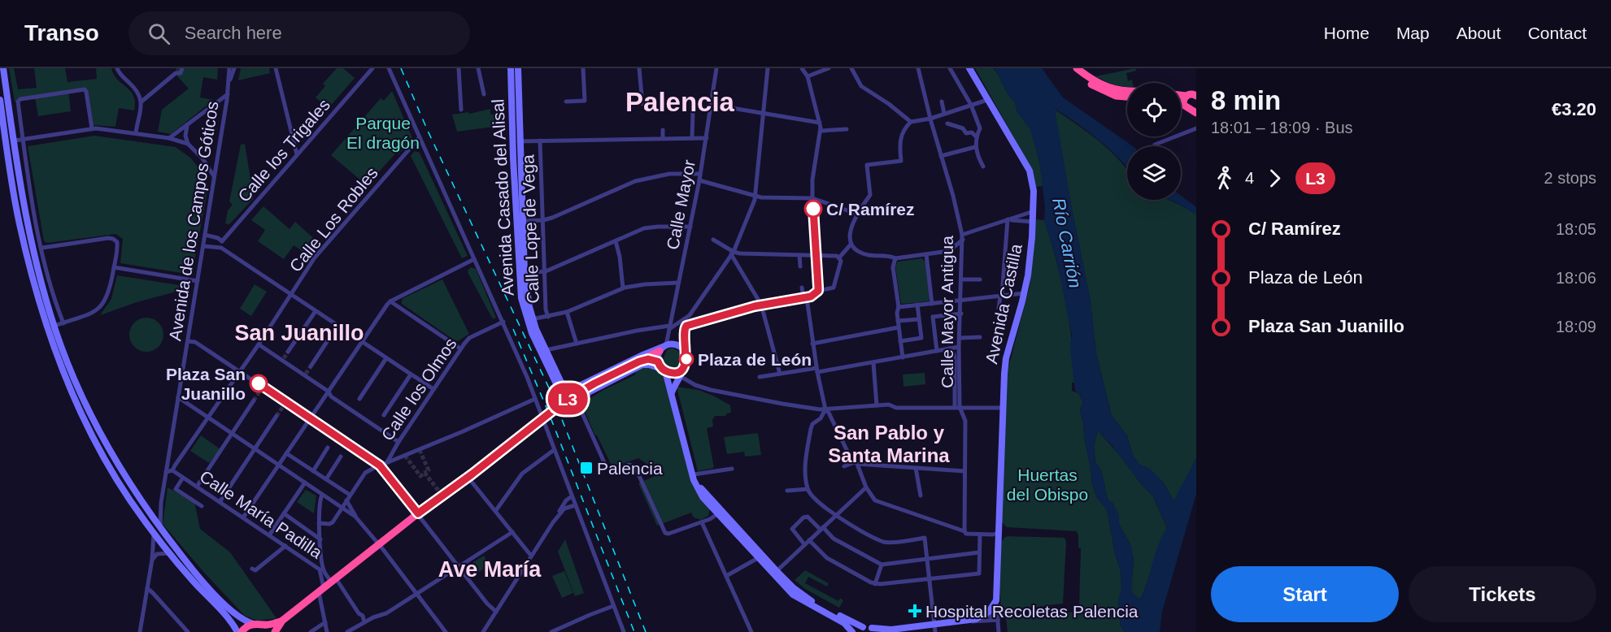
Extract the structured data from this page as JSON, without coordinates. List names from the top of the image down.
{
  "streets": {
    "main road": ["Avenida Casado del Alisal", "Avenida Castilla"],
    "street": [
      "Calle los Trigales",
      "Calle Mayor",
      "Calle Los Robles",
      "Avenida de los Campos Góticos",
      "Calle Lope de Vega",
      "Calle Mayor Antigua",
      "Calle los Olmos",
      "Calle María Padilla"
    ]
  },
  "crossings": [
    ["Calle Los Robles", "Calle María Padilla"]
  ],
  "districts": [
    "Palencia",
    "San Juanillo",
    "San Pablo y Santa Marina",
    "Ave María"
  ],
  "water": ["Río Carrión"],
  "parks": ["Parque El dragón", "Huertas del Obispo"],
  "places": {
    "other": ["C/ Ramírez", "Plaza de León", "Plaza San Juanillo"],
    "transit": ["Palencia"],
    "health": ["Hospital Recoletas Palencia"]
  },
  "lines": ["bus line L3"],
  "page": {
    "header": "Transo",
    "search": "Search here",
    "nav": [
      "Home",
      "Map",
      "About",
      "Contact"
    ],
    "on_map": "L3",
    "heading": ["8 min", "18:01 – 18:09 · Bus", "€3.20"],
    "legs": ["4", "L3", "2 stops"],
    "list": [
      {
        "name": "C/ Ramírez",
        "value": "18:05"
      },
      {
        "name": "Plaza de León",
        "value": "18:06"
      },
      {
        "name": "Plaza San Juanillo",
        "value": "18:09"
      }
    ],
    "buttons": ["Start", "Tickets"]
  }
}
